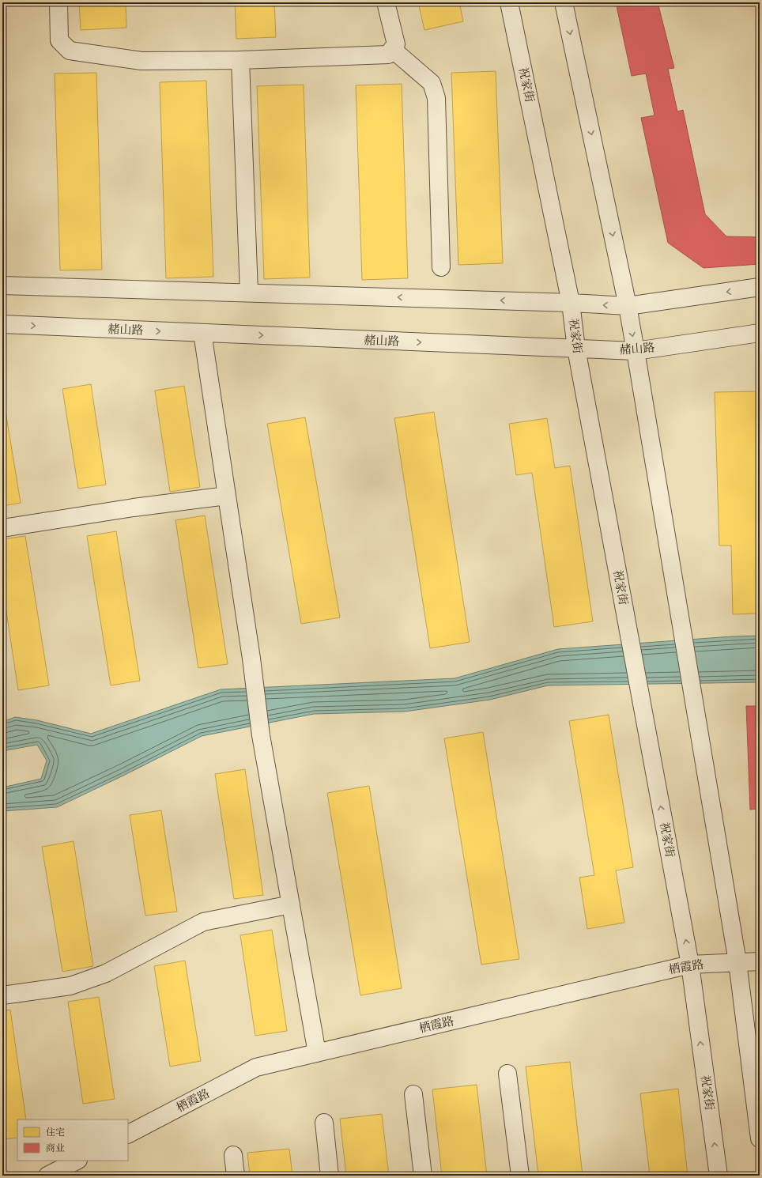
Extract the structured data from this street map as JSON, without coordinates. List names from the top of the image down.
{
  "streets": {
    "street": ["祝家街", "赭山路", "栖霞路"]
  },
  "crossings": [
    ["祝家街", "赭山路"],
    ["祝家街", "栖霞路"]
  ],
  "legend": ["住宅", "商业"]
}
